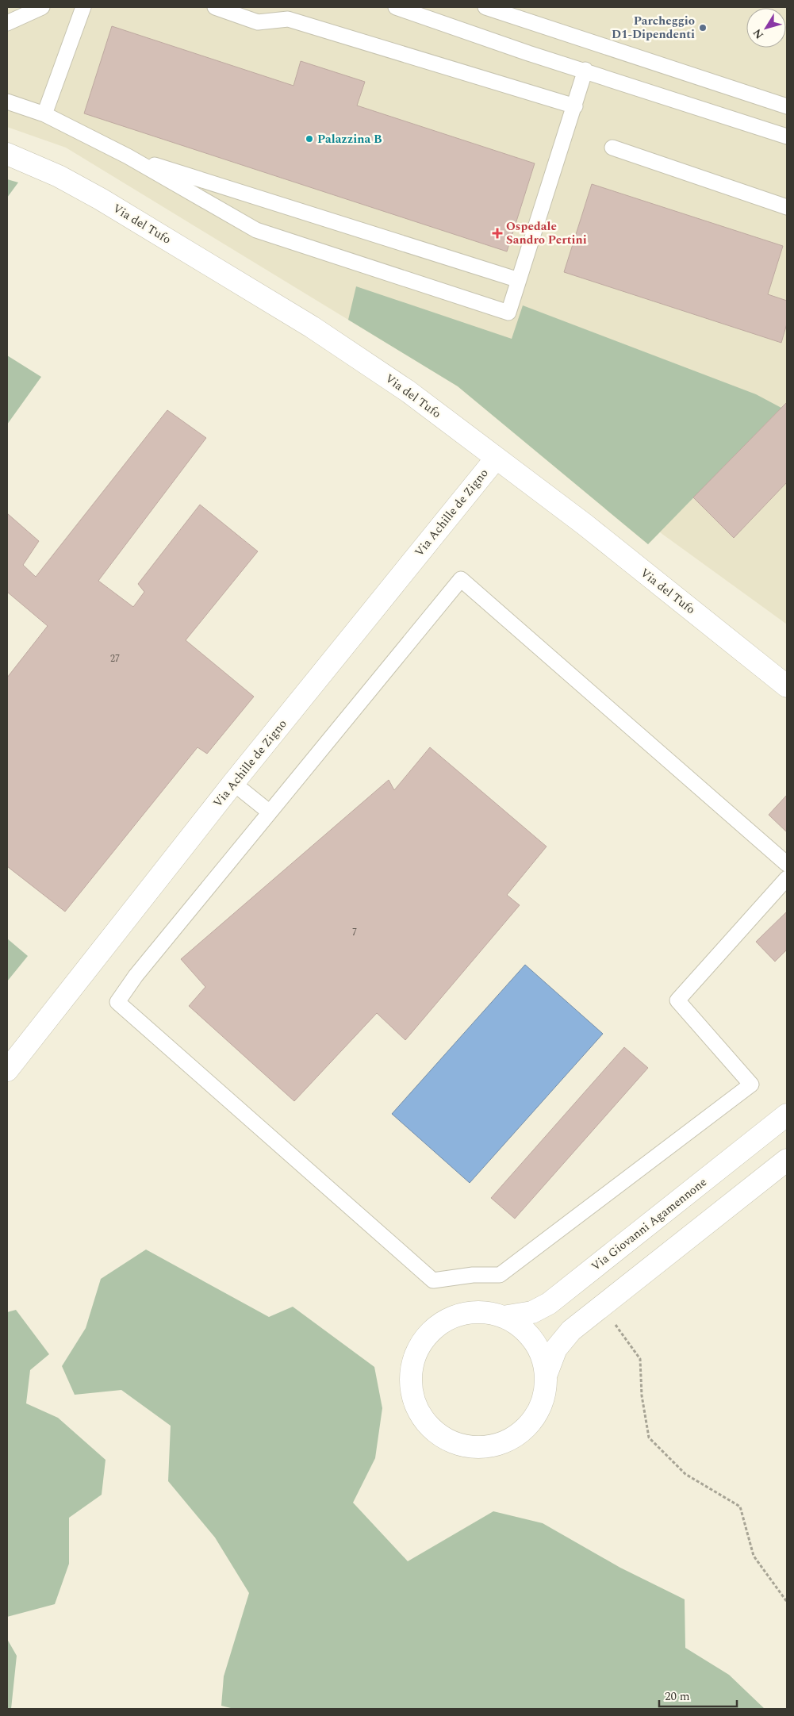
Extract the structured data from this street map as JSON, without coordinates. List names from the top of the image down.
{
  "streets": {
    "street": ["Via del Tufo", "Via Achille de Zigno", "Via Giovanni Agamennone"]
  },
  "crossings": [
    ["Via del Tufo", "Via Achille de Zigno"]
  ],
  "places": {
    "other": ["Parcheggio D1-Dipendenti", "Palazzina B"],
    "health": ["Ospedale Sandro Pertini"]
  },
  "house_numbers": ["27", "7"],
  "scale_bar": "20 m",
  "north": "bottom left"
}
